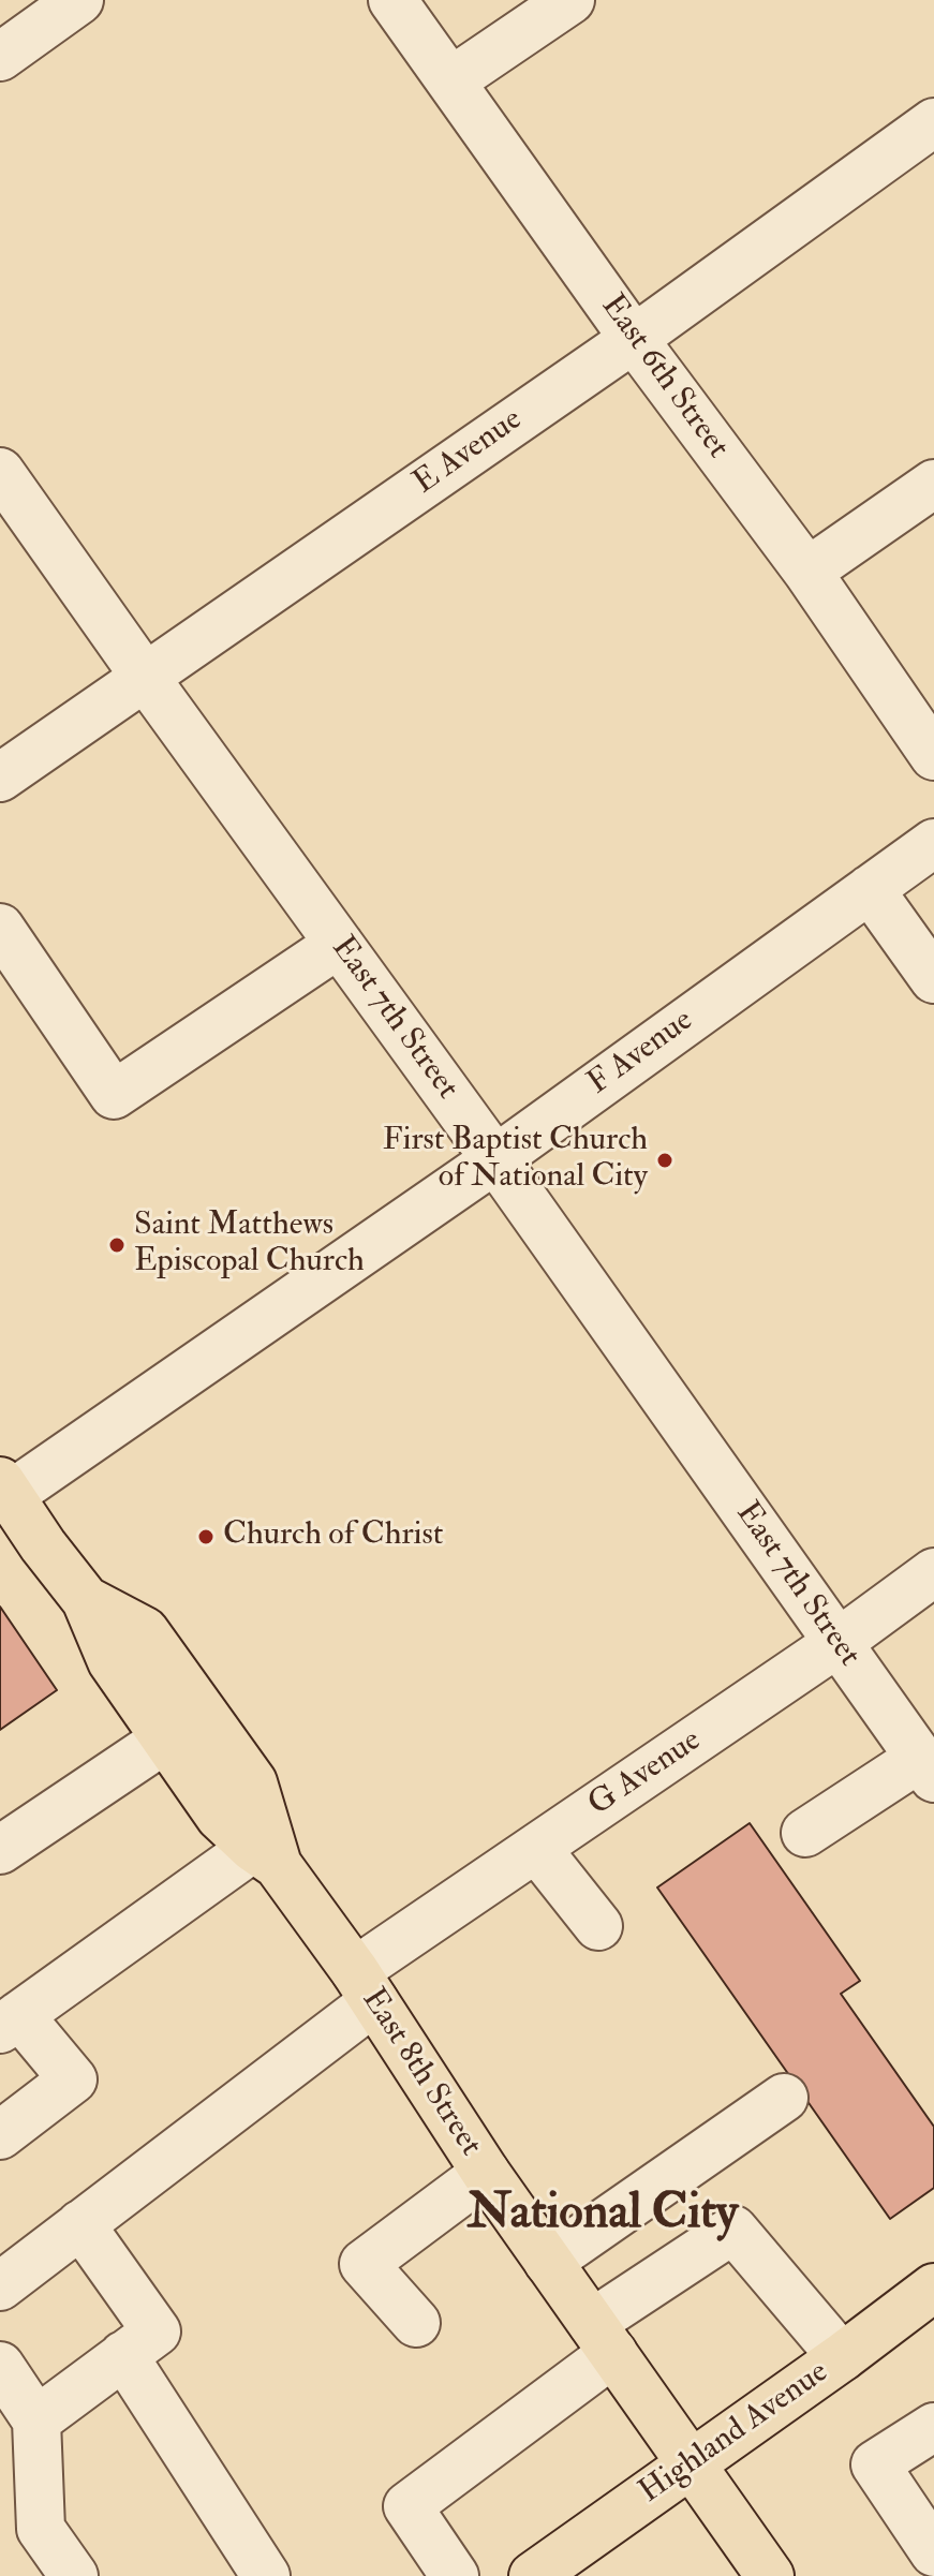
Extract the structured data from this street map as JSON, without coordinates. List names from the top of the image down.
{
  "streets": {
    "main road": ["East 8th Street", "Highland Avenue"],
    "street": [
      "East 6th Street",
      "E Avenue",
      "East 7th Street",
      "F Avenue",
      "G Avenue"
    ]
  },
  "crossings": [
    ["East 6th Street", "E Avenue"],
    ["E Avenue", "East 7th Street"],
    ["East 7th Street", "F Avenue"],
    ["East 7th Street", "G Avenue"],
    ["F Avenue", "East 8th Street"],
    ["G Avenue", "East 8th Street"],
    ["East 8th Street", "Highland Avenue"]
  ],
  "districts": ["National City"],
  "places": ["First Baptist Church of National City", "Saint Matthews Episcopal Church", "Church of Christ"]
}
